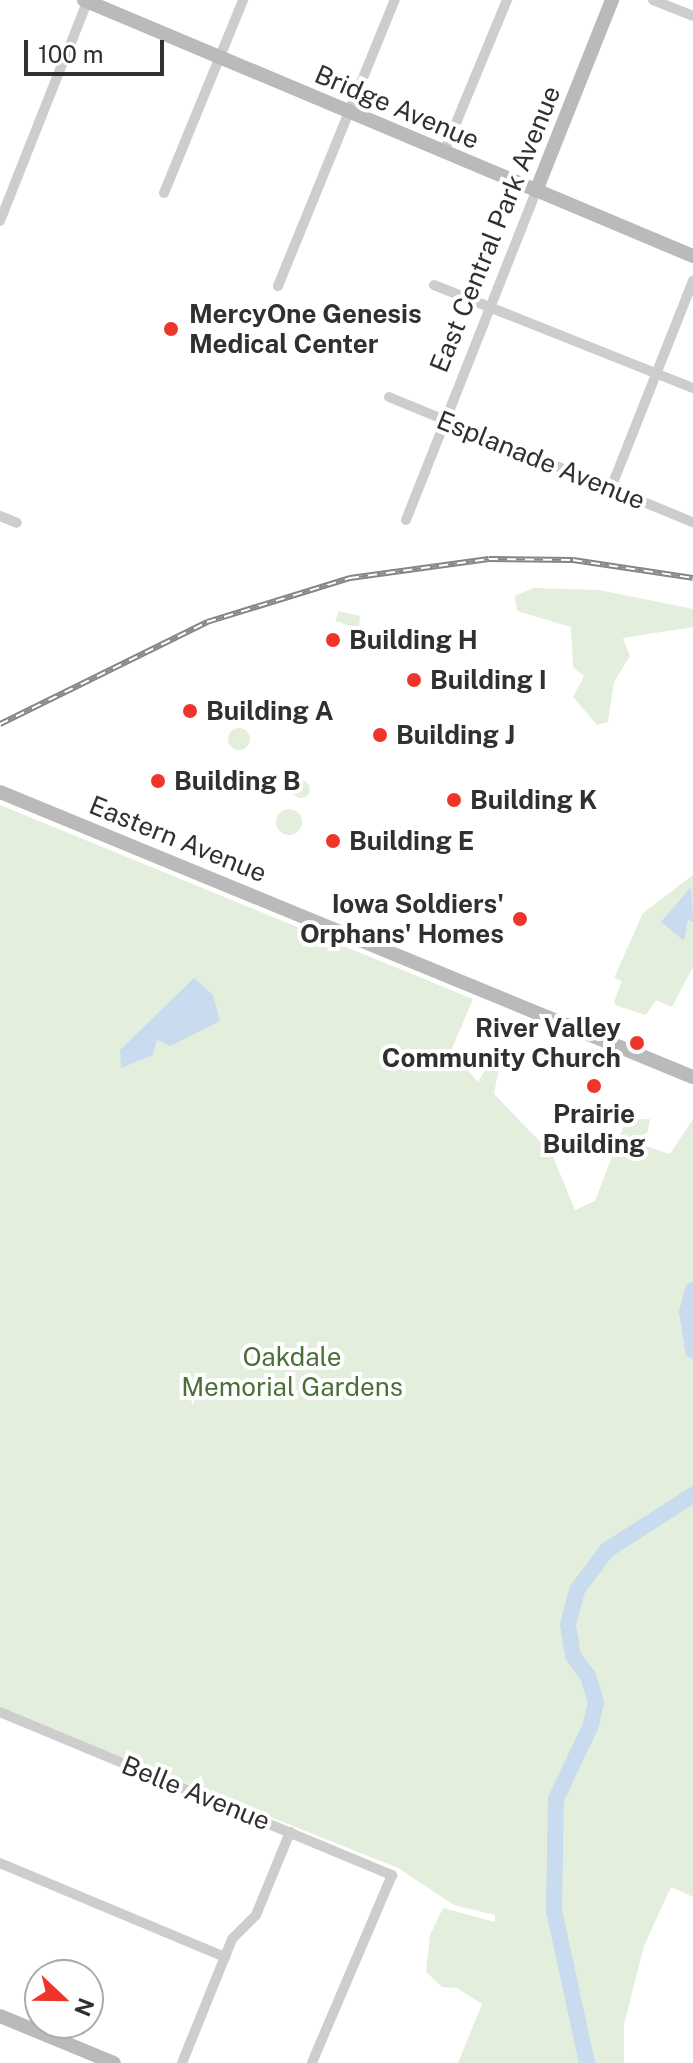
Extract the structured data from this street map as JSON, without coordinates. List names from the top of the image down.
{
  "streets": {
    "street": [
      "Bridge Avenue",
      "East Central Park Avenue",
      "Esplanade Avenue",
      "Eastern Avenue",
      "Belle Avenue"
    ]
  },
  "crossings": [
    ["Bridge Avenue", "East Central Park Avenue"],
    ["East Central Park Avenue", "Esplanade Avenue"]
  ],
  "parks": ["Oakdale Memorial Gardens"],
  "places": [
    "MercyOne Genesis Medical Center",
    "Building H",
    "Building I",
    "Building A",
    "Building J",
    "Building B",
    "Building K",
    "Building E",
    "Iowa Soldiers' Orphans' Homes",
    "River Valley Community Church",
    "Prairie Building"
  ],
  "scale_bar": "100 m",
  "north": "right"
}
